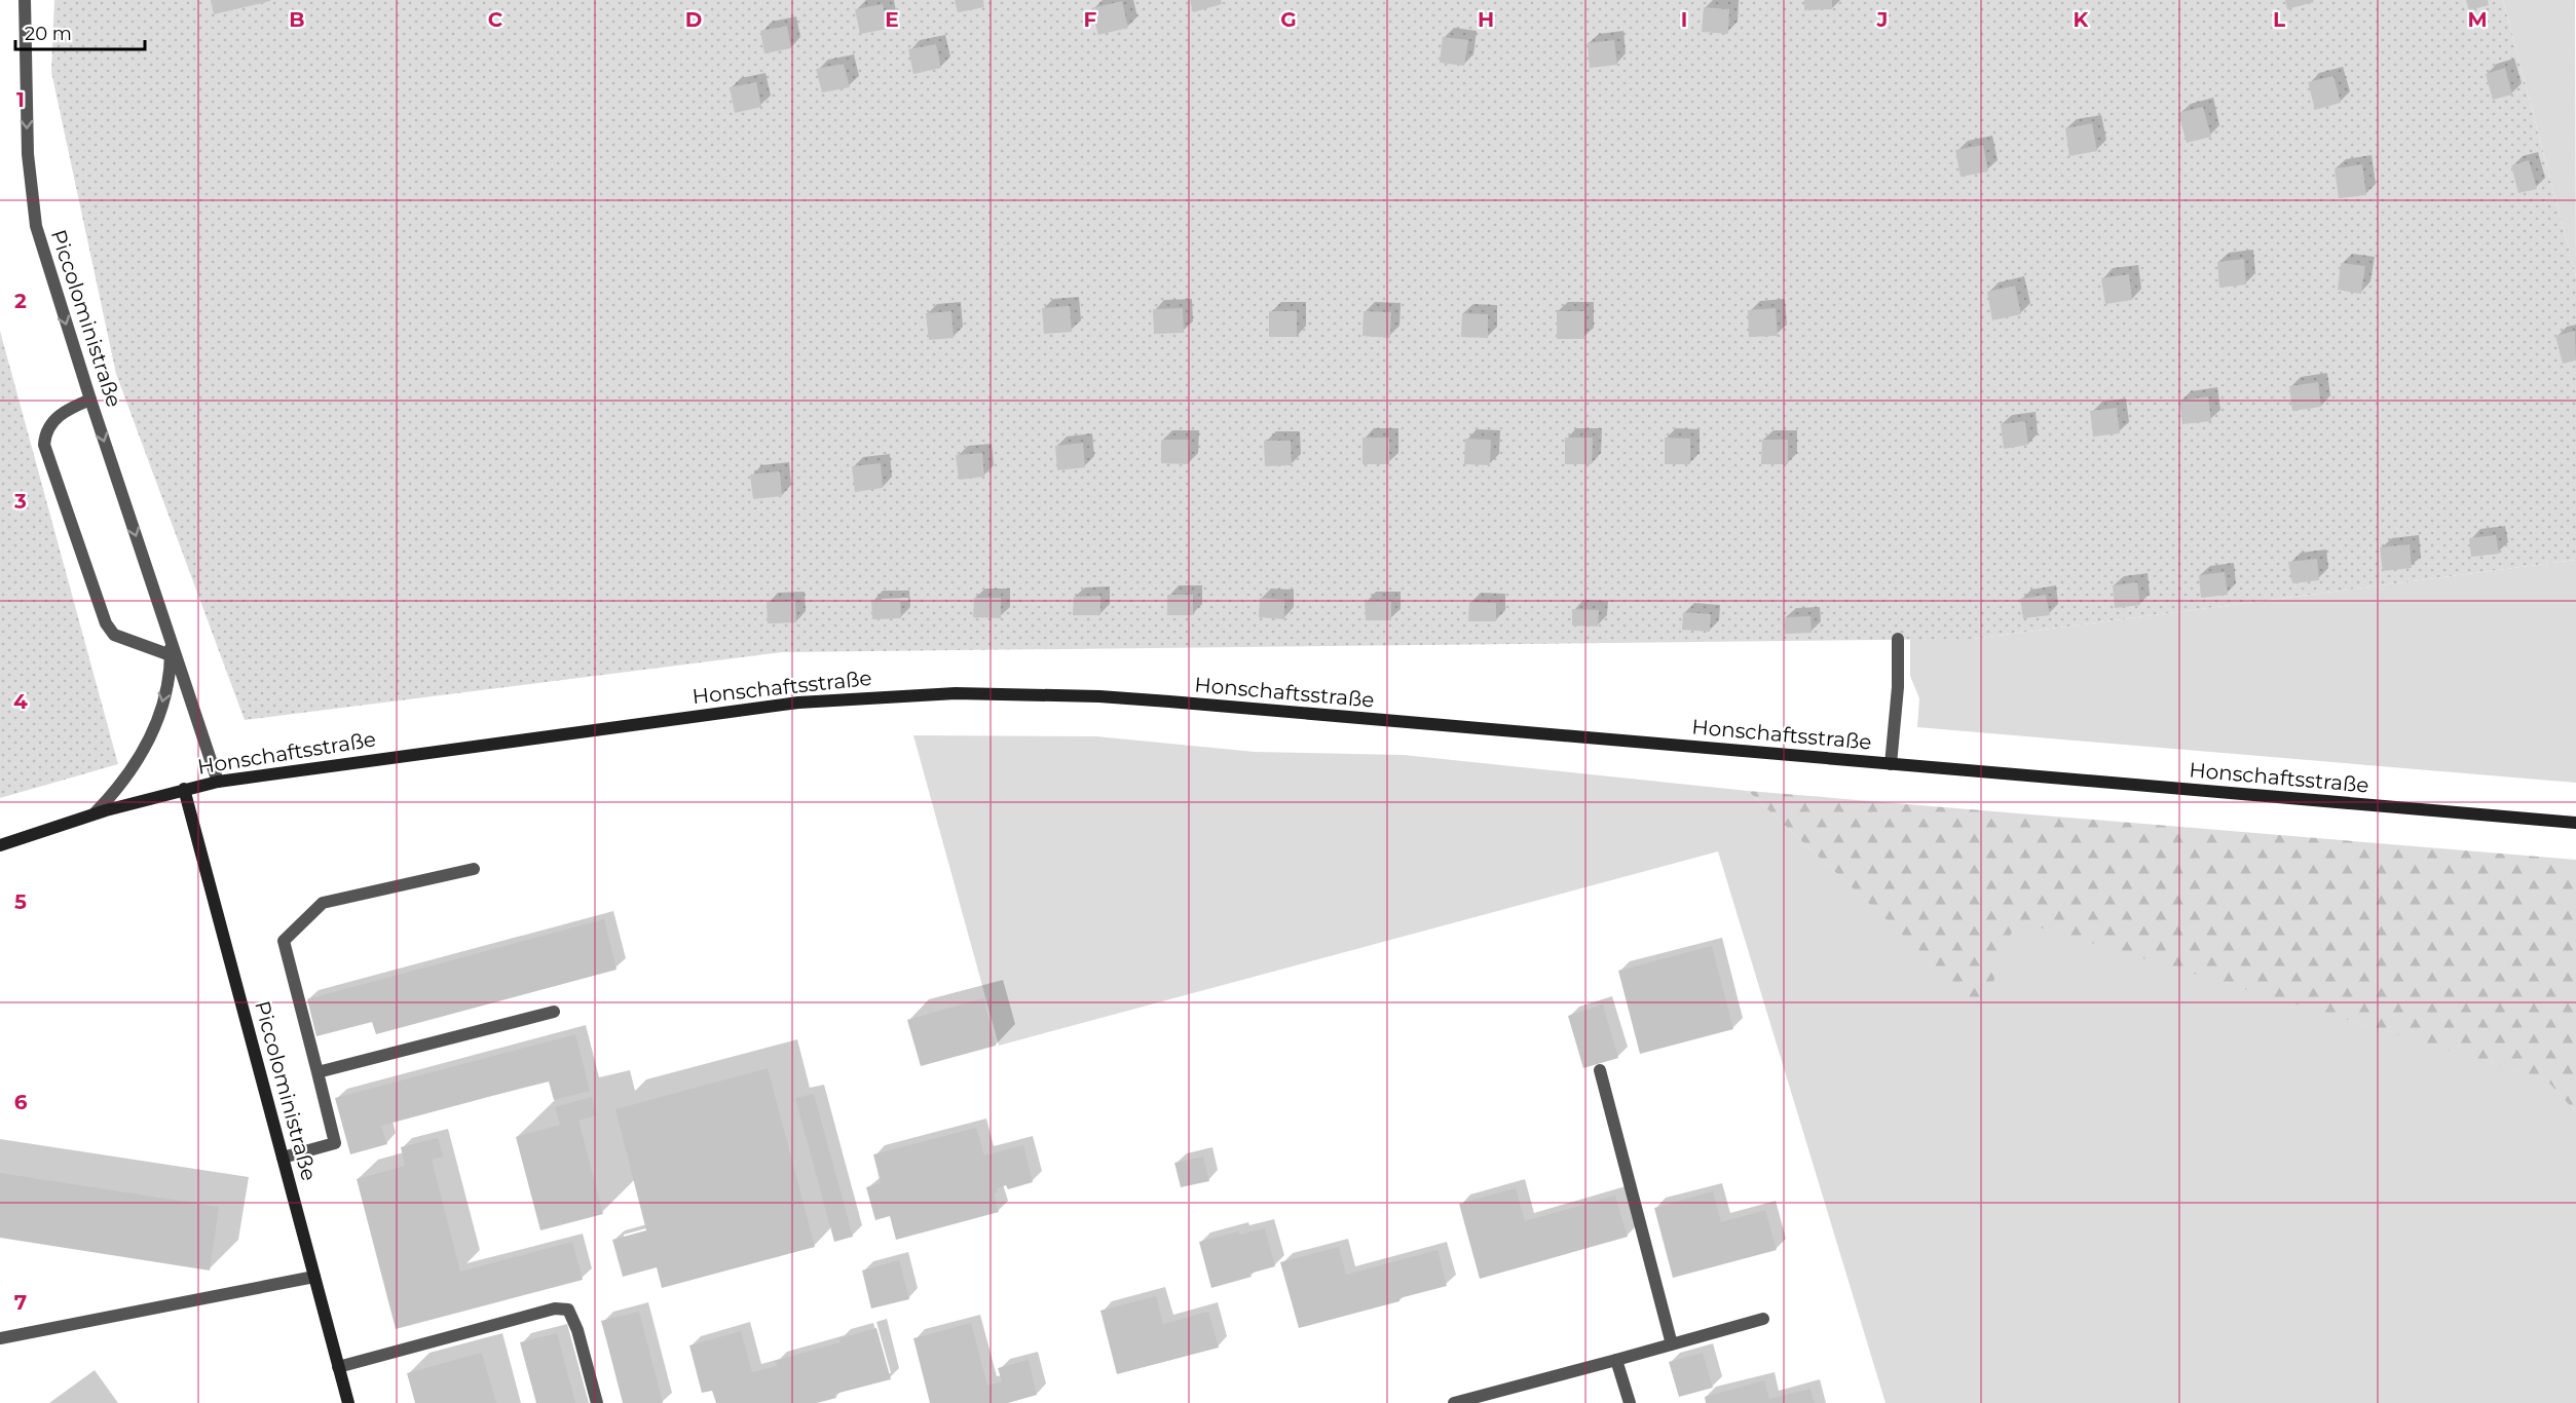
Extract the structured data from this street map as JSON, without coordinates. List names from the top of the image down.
{
  "streets": {
    "street": ["Piccoloministraße", "Honschaftsstraße"]
  },
  "crossings": [
    ["Piccoloministraße", "Honschaftsstraße"]
  ],
  "one_way": ["Piccoloministraße"],
  "scale_bar": "20 m",
  "grid": {
    "columns": [
      "B",
      "C",
      "D",
      "E",
      "F",
      "G",
      "H",
      "I",
      "J",
      "K",
      "L",
      "M"
    ],
    "rows": [
      "1",
      "2",
      "3",
      "4",
      "5",
      "6",
      "7"
    ]
  }
}
